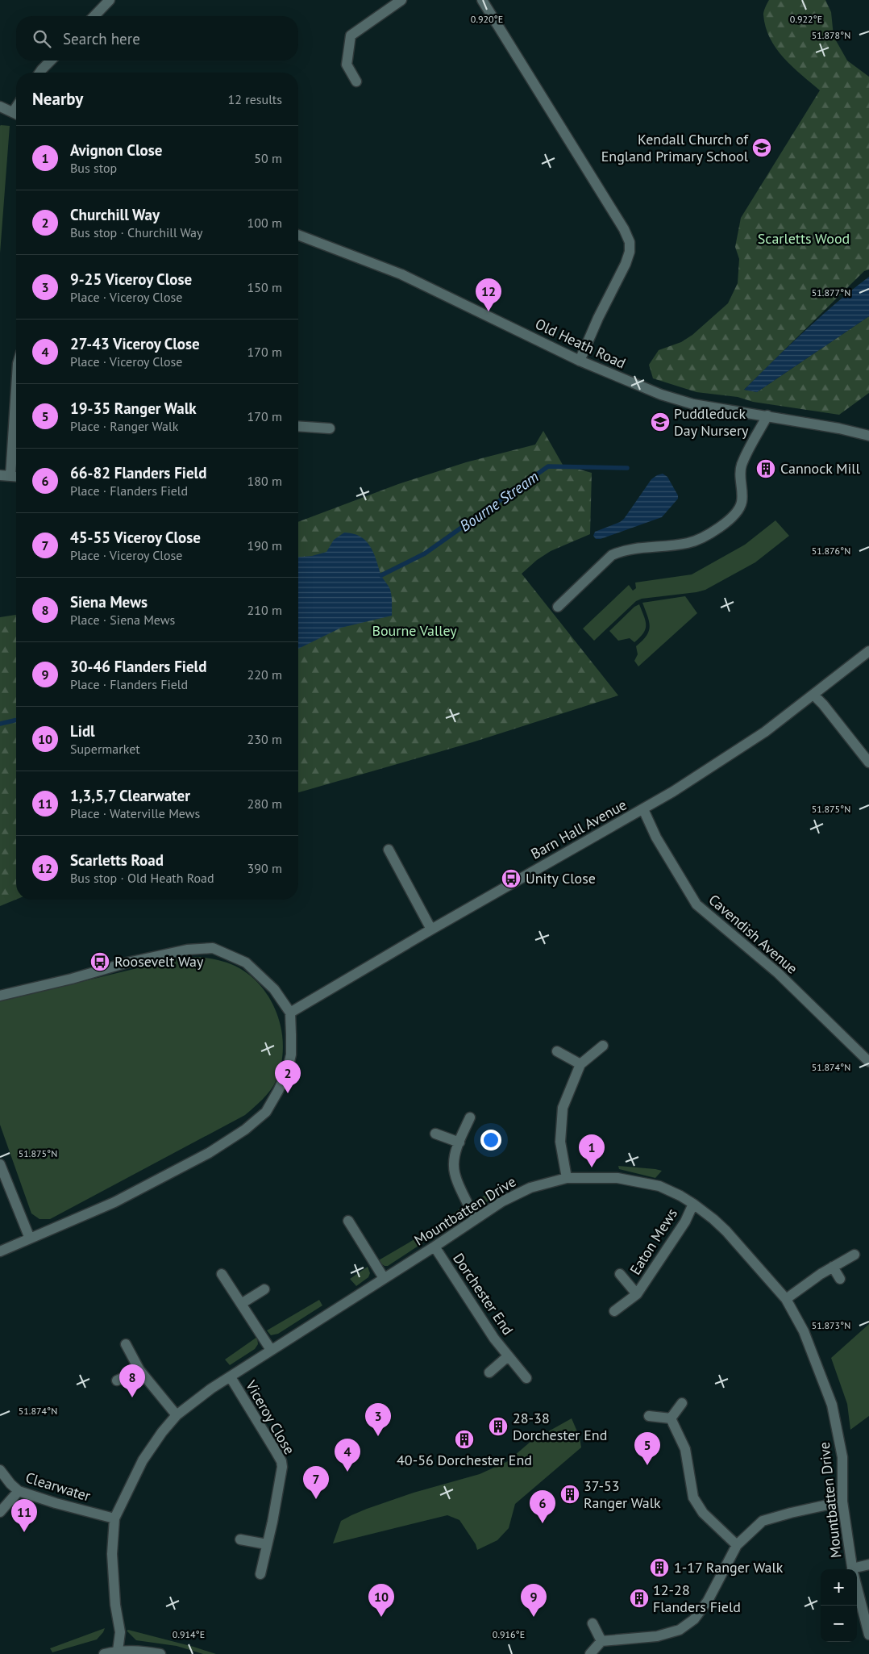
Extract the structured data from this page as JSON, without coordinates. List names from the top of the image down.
{
  "streets": {
    "street": [
      "Old Heath Road",
      "Barn Hall Avenue",
      "Cavendish Avenue",
      "Mountbatten Drive",
      "Eaton Mews",
      "Dorchester End",
      "Viceroy Close",
      "Clearwater"
    ]
  },
  "crossings": [
    ["Barn Hall Avenue", "Cavendish Avenue"],
    ["Mountbatten Drive", "Eaton Mews"],
    ["Mountbatten Drive", "Dorchester End"],
    ["Mountbatten Drive", "Viceroy Close"],
    ["Mountbatten Drive", "Clearwater"]
  ],
  "water": ["Bourne Stream"],
  "parks": ["Scarletts Wood", "Bourne Valley"],
  "places": {
    "school or university": ["Kendall Church of England Primary School", "Puddleduck Day Nursery"],
    "building": [
      "Cannock Mill",
      "28-38 Dorchester End",
      "40-56 Dorchester End",
      "37-53 Ranger Walk",
      "1-17 Ranger Walk",
      "12-28 Flanders Field"
    ],
    "bus stop": ["Unity Close", "Roosevelt Way"]
  },
  "page": {
    "search": "Search here",
    "heading": ["Nearby", "12 results"],
    "list": [
      {
        "mark": "1",
        "name": "Avignon Close",
        "note": "Bus stop",
        "value": "50 m"
      },
      {
        "mark": "2",
        "name": "Churchill Way",
        "note": "Bus stop · Churchill Way",
        "value": "100 m"
      },
      {
        "mark": "3",
        "name": "9-25 Viceroy Close",
        "note": "Place · Viceroy Close",
        "value": "150 m"
      },
      {
        "mark": "4",
        "name": "27-43 Viceroy Close",
        "note": "Place · Viceroy Close",
        "value": "170 m"
      },
      {
        "mark": "5",
        "name": "19-35 Ranger Walk",
        "note": "Place · Ranger Walk",
        "value": "170 m"
      },
      {
        "mark": "6",
        "name": "66-82 Flanders Field",
        "note": "Place · Flanders Field",
        "value": "180 m"
      },
      {
        "mark": "7",
        "name": "45-55 Viceroy Close",
        "note": "Place · Viceroy Close",
        "value": "190 m"
      },
      {
        "mark": "8",
        "name": "Siena Mews",
        "note": "Place · Siena Mews",
        "value": "210 m"
      },
      {
        "mark": "9",
        "name": "30-46 Flanders Field",
        "note": "Place · Flanders Field",
        "value": "220 m"
      },
      {
        "mark": "10",
        "name": "Lidl",
        "note": "Supermarket",
        "value": "230 m"
      },
      {
        "mark": "11",
        "name": "1,3,5,7 Clearwater",
        "note": "Place · Waterville Mews",
        "value": "280 m"
      },
      {
        "mark": "12",
        "name": "Scarletts Road",
        "note": "Bus stop · Old Heath Road",
        "value": "390 m"
      }
    ],
    "pins": [
      "12",
      "2",
      "1",
      "8",
      "3",
      "5",
      "4",
      "7",
      "6",
      "11",
      "9",
      "10"
    ],
    "map_buttons": ["+", "−"]
  },
  "coordinates": [
    "0.920°E",
    "0.922°E",
    "51.878°N",
    "51.877°N",
    "51.876°N",
    "51.875°N",
    "51.874°N",
    "51.873°N",
    "0.914°E",
    "0.916°E"
  ]
}
